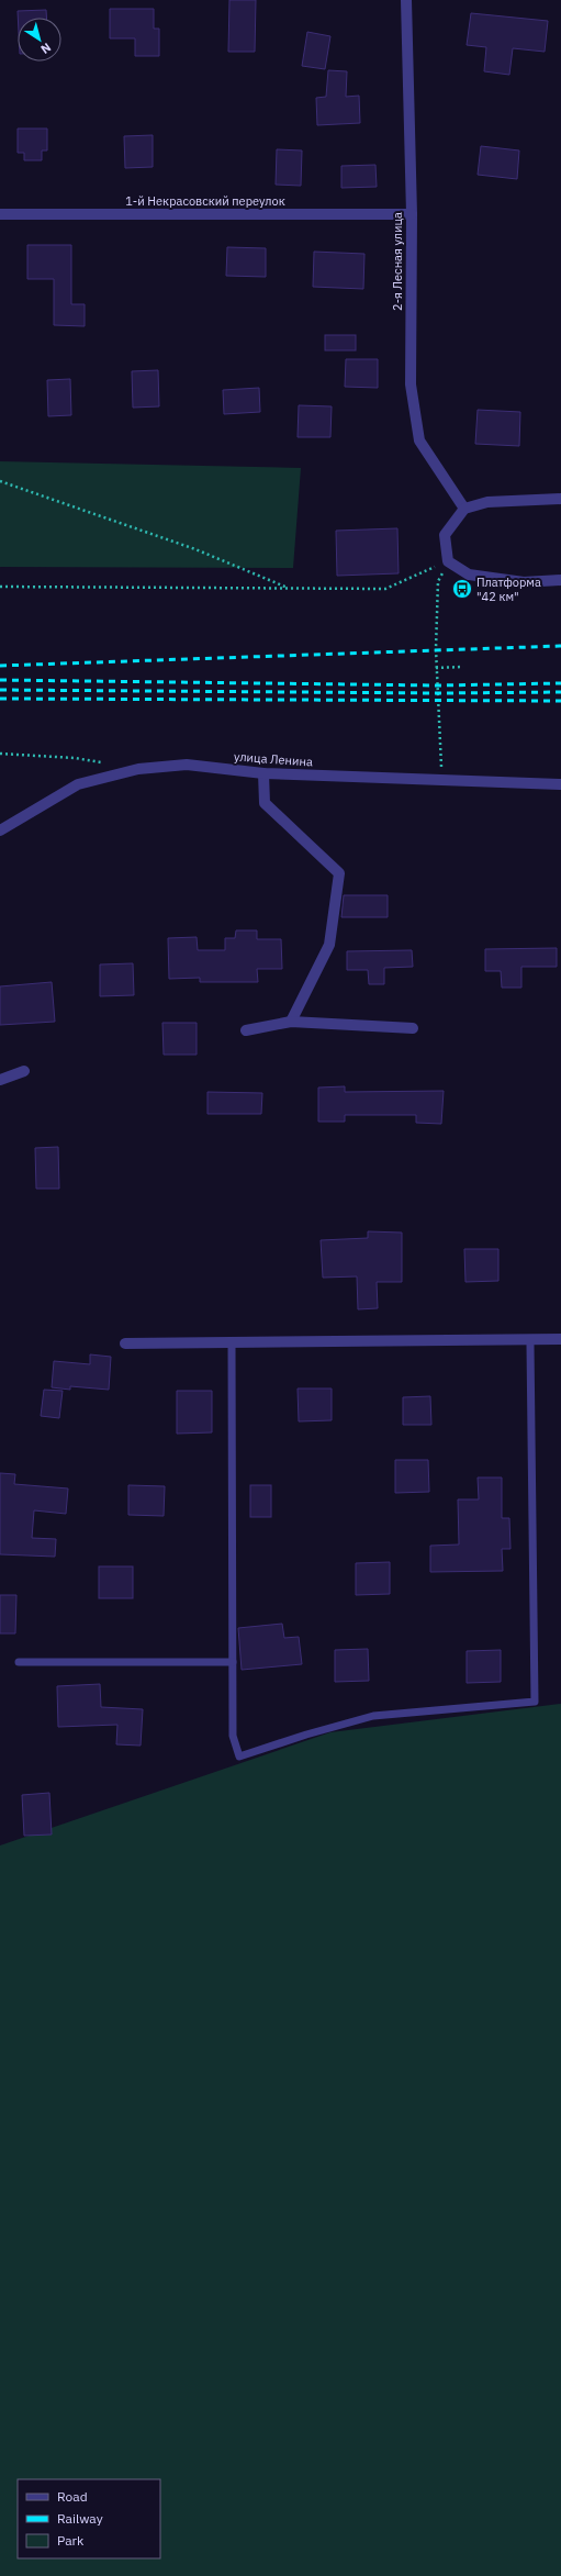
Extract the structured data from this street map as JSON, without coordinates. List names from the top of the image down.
{
  "streets": {
    "street": ["1-й Некрасовский переулок", "2-я Лесная улица", "улица Ленина"]
  },
  "crossings": [
    ["1-й Некрасовский переулок", "2-я Лесная улица"]
  ],
  "places": {
    "bus stop": ["Платформа \"42 км\""]
  },
  "legend": ["Road", "Railway", "Park"],
  "north": "bottom right"
}
